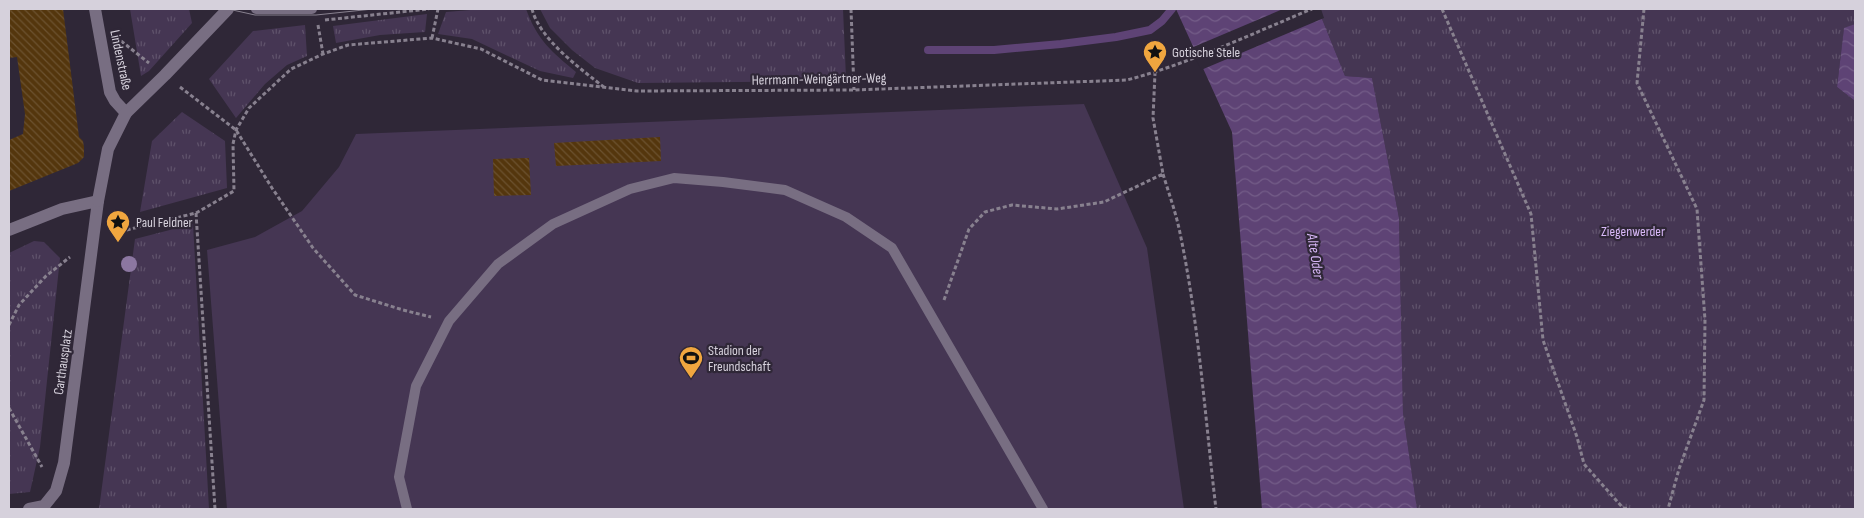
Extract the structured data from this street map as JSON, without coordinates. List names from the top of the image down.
{
  "streets": {
    "street": ["Lindenstraße", "Carthausplatz"],
    "path": ["Herrmann-Weingärtner-Weg"]
  },
  "crossings": [
    ["Lindenstraße", "Carthausplatz"]
  ],
  "water": ["Alte Oder"],
  "parks": ["Ziegenwerder"],
  "places": {
    "place": ["Gotische Stele", "Paul Feldner"],
    "sports": ["Stadion der Freundschaft"]
  }
}
